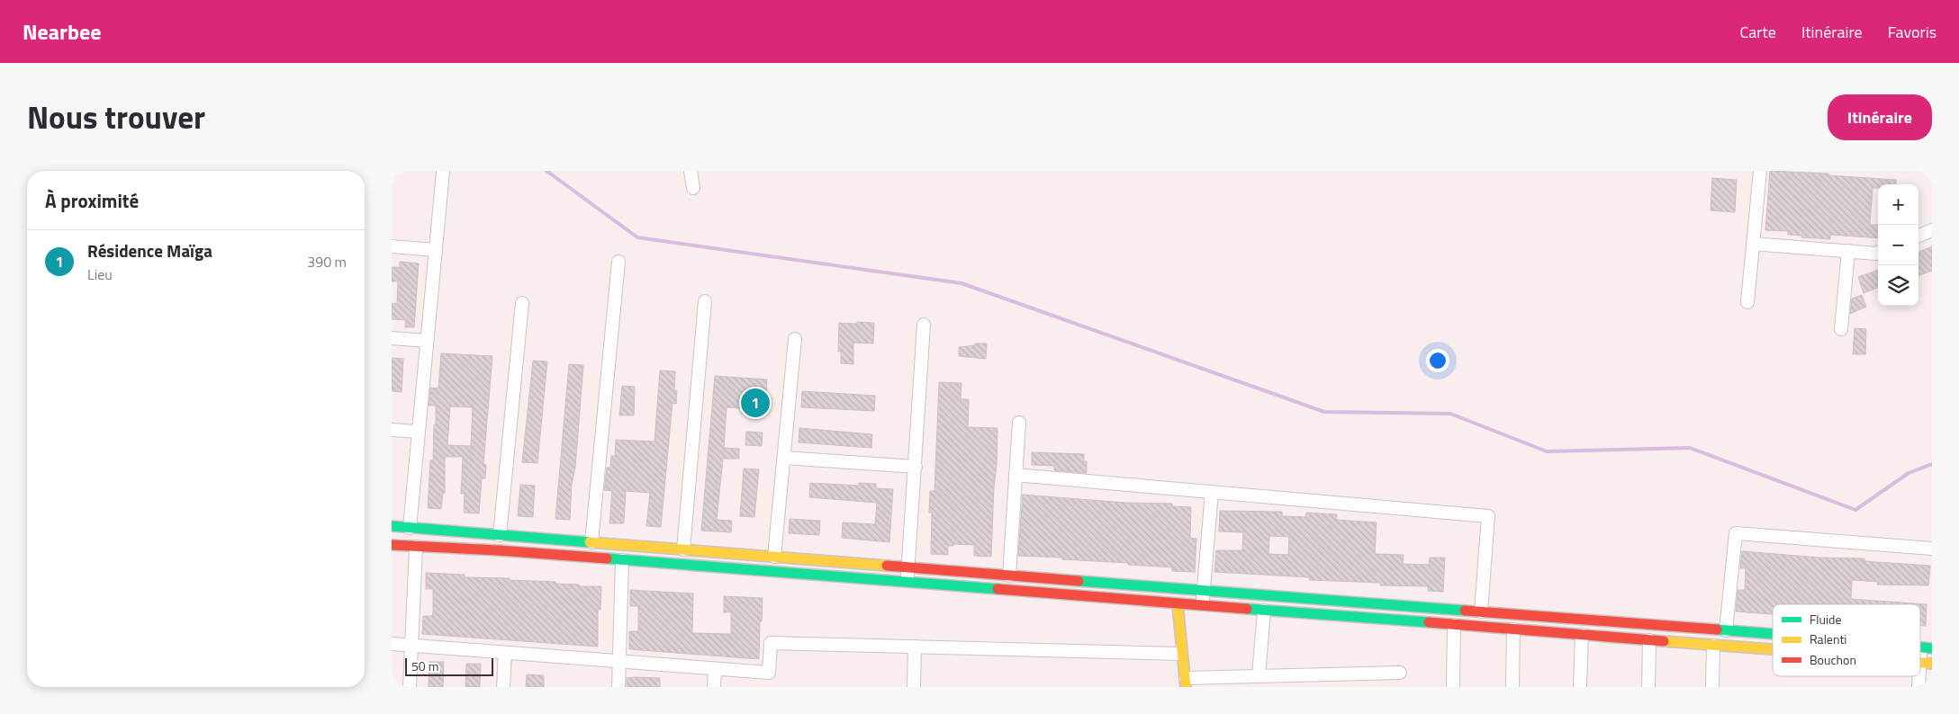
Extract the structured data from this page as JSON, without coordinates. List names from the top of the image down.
{
  "legend": ["Fluide", "Ralenti", "Bouchon"],
  "scale_bar": "50 m",
  "page": {
    "header": "Nearbee",
    "nav": ["Carte", "Itinéraire", "Favoris"],
    "title": "Nous trouver",
    "buttons": "Itinéraire",
    "heading": "À proximité",
    "map_buttons": ["+", "−"],
    "list": [
      {
        "mark": "1",
        "name": "Résidence Maïga",
        "note": "Lieu",
        "value": "390 m"
      }
    ],
    "pins": "1",
    "scale": "50 m"
  }
}
